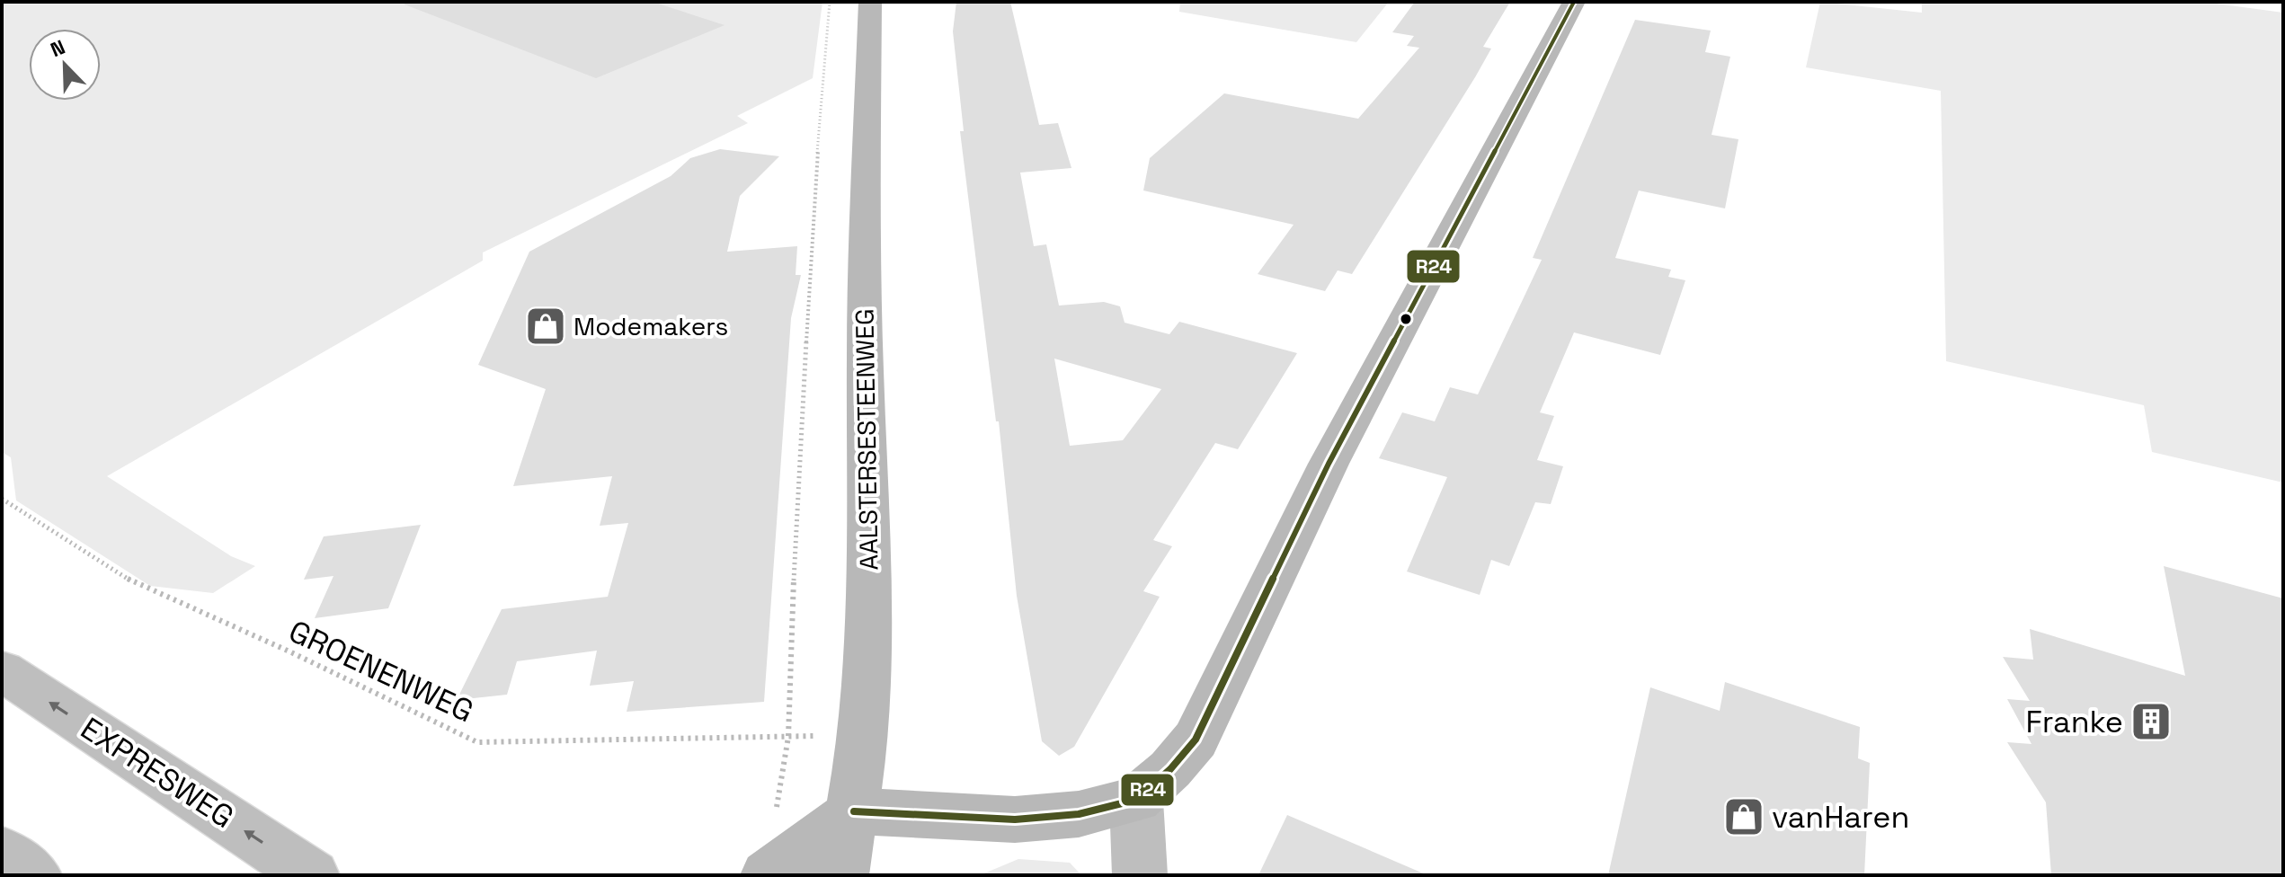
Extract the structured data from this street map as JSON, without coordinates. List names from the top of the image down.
{
  "streets": {
    "main road": ["AALSTERSESTEENWEG", "EXPRESWEG"],
    "path": ["GROENENWEG"]
  },
  "crossings": [
    ["AALSTERSESTEENWEG", "GROENENWEG"]
  ],
  "one_way": ["EXPRESWEG"],
  "places": {
    "shop": ["Modemakers", "vanHaren"],
    "building": ["Franke"]
  },
  "lines": ["transit line R24"],
  "north": "top left"
}
